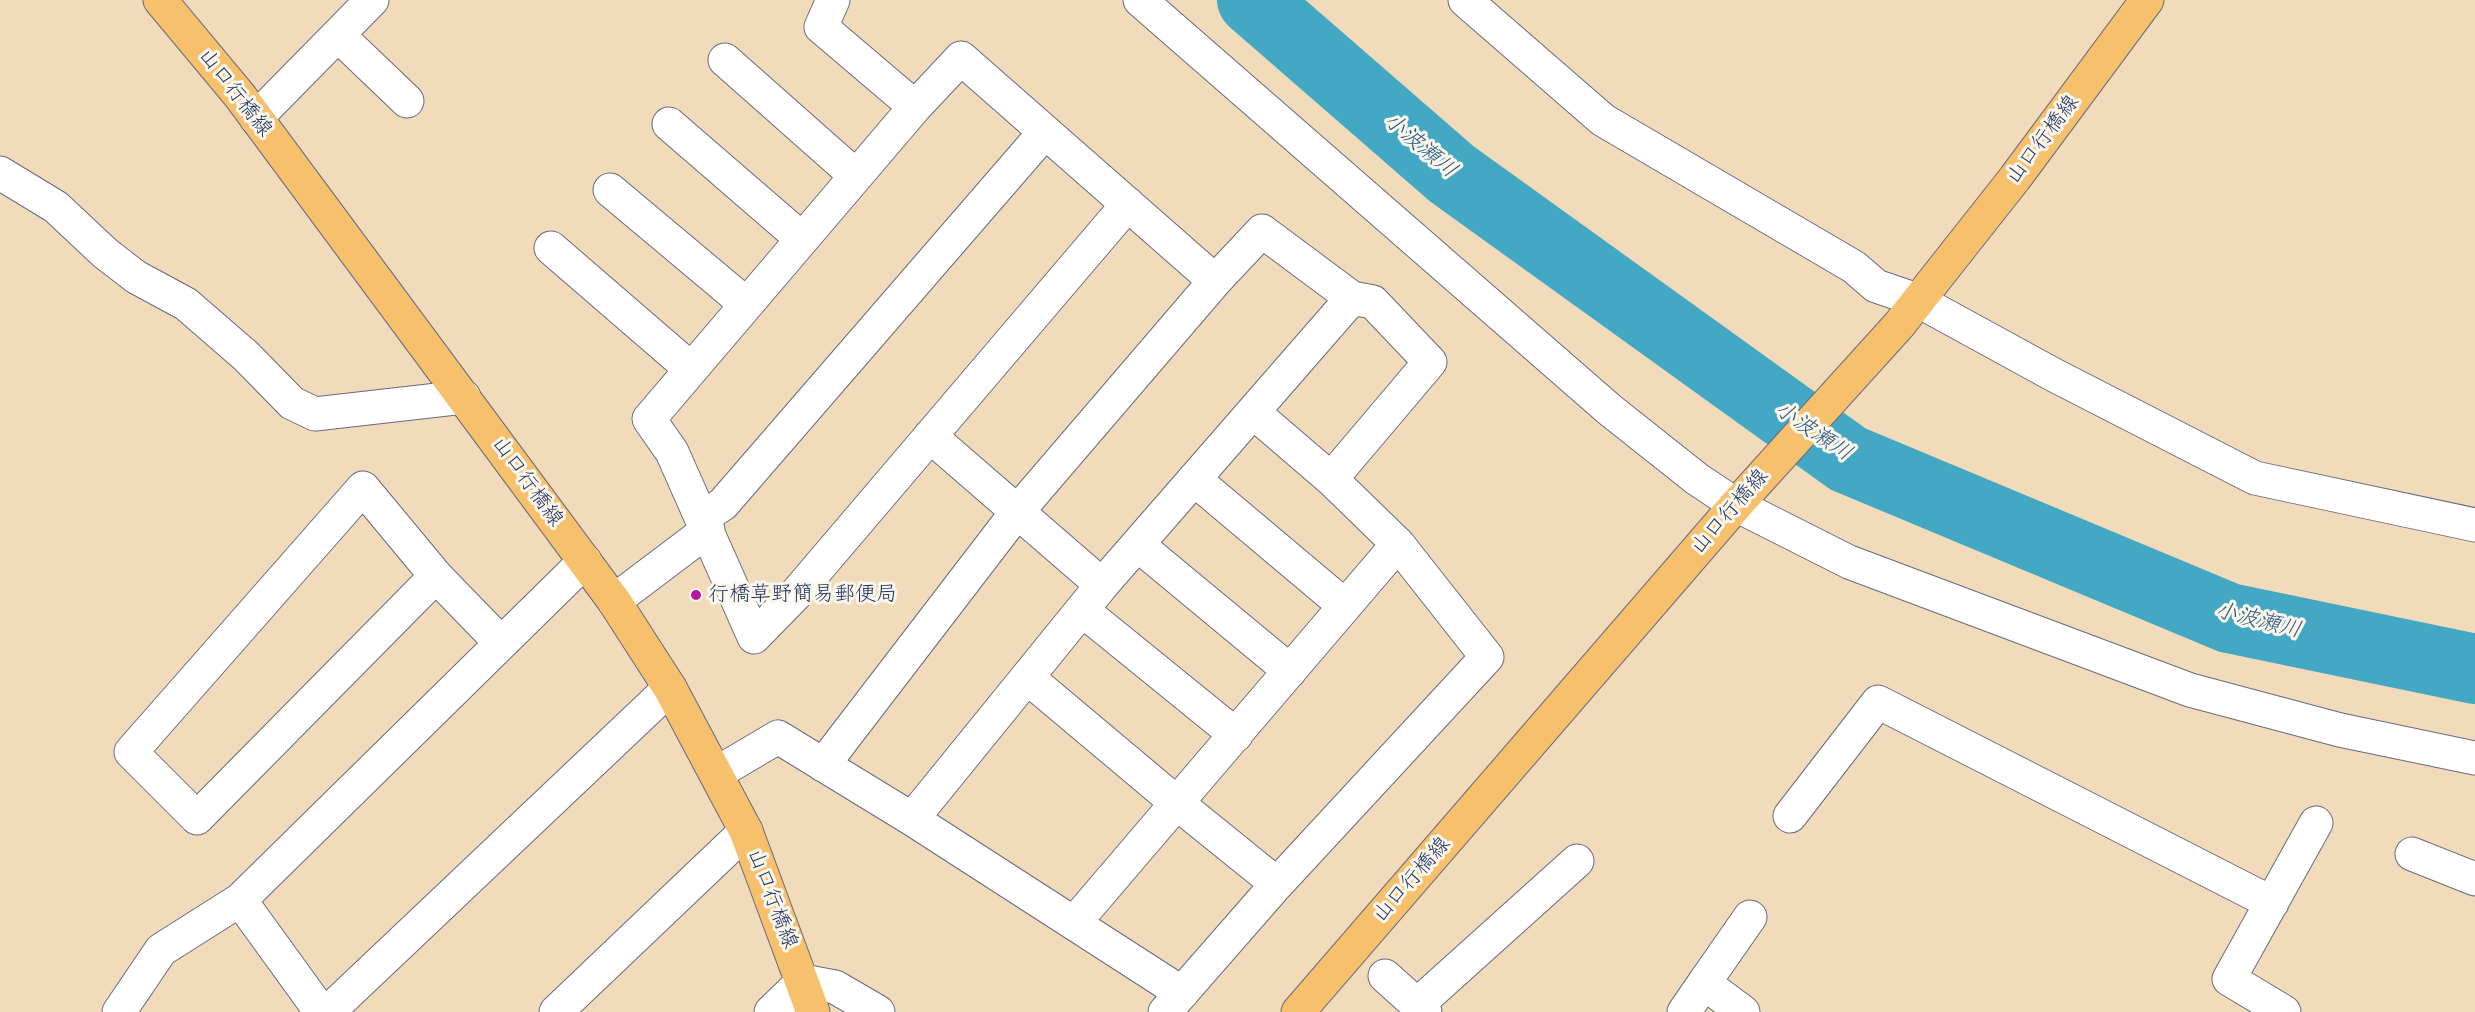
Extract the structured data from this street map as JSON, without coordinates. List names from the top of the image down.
{
  "streets": {
    "main road": ["山口行橋線"]
  },
  "water": ["小波瀬川"],
  "places": ["行橋草野簡易郵便局"]
}
